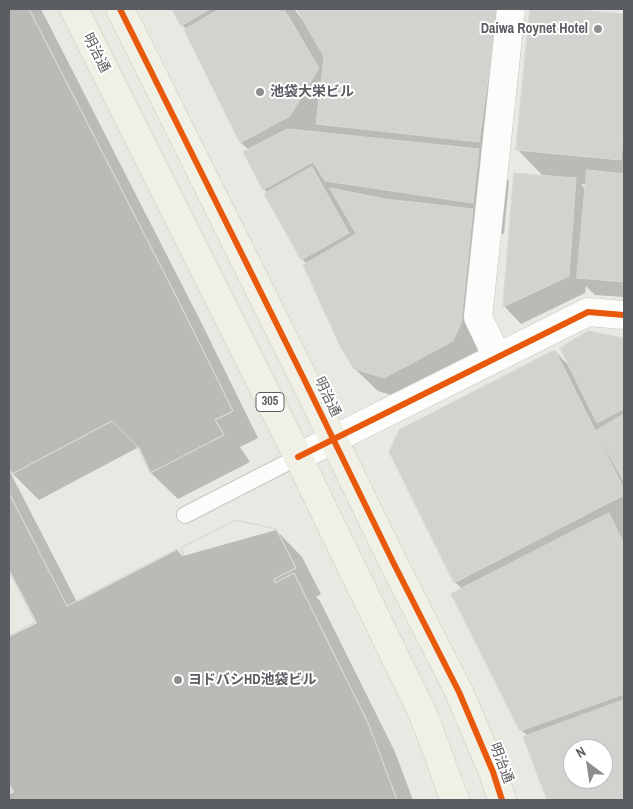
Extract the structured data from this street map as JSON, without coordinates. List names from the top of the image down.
{
  "streets": {
    "main road": ["明治通", "305"]
  },
  "places": ["Daiwa Roynet Hotel", "池袋大栄ビル", "ヨドバシHD池袋ビル"],
  "north": "top left"
}
